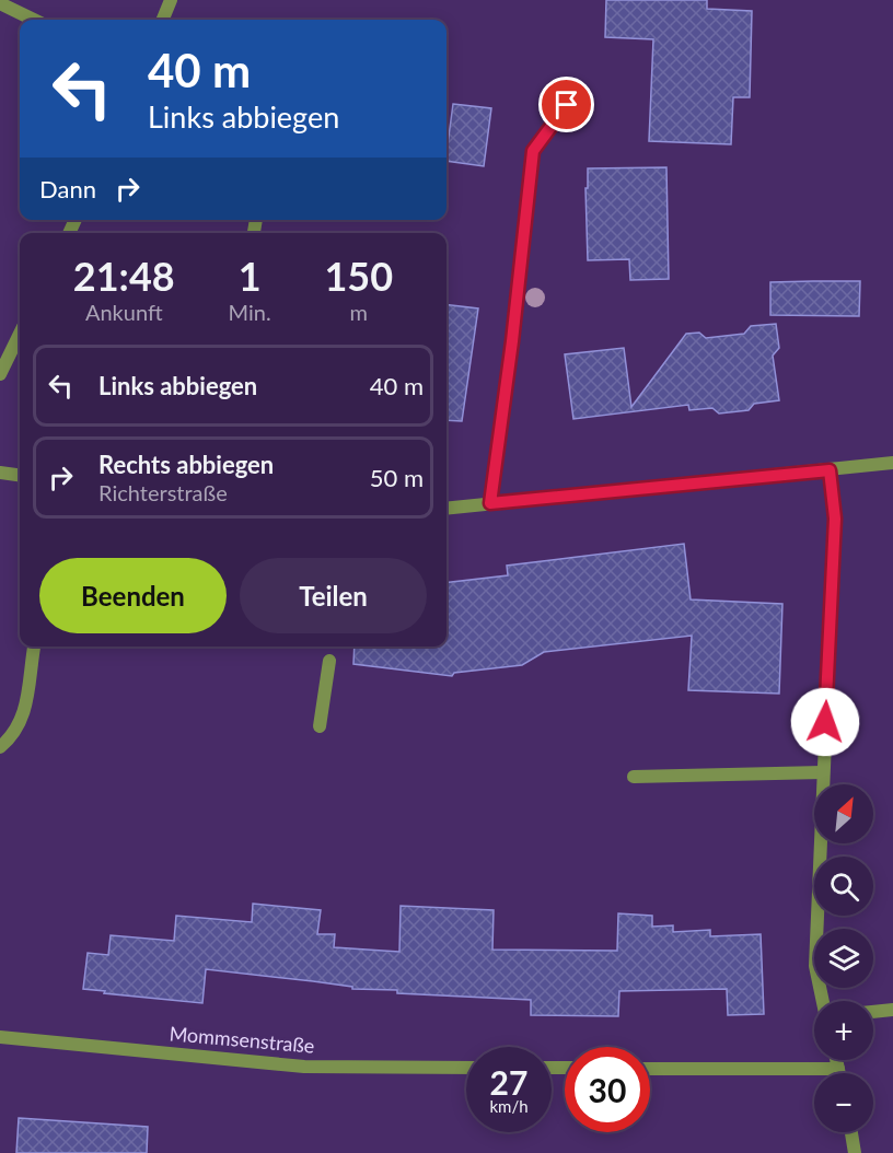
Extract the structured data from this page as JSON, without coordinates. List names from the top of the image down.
{
  "streets": {
    "street": ["Mommsenstraße"]
  },
  "north": "top right",
  "page": {
    "turn": ["40 m", "Links abbiegen"],
    "then": "Dann",
    "eta": [
      "21:48",
      "Ankunft",
      "1",
      "Min.",
      "150",
      "m"
    ],
    "list": [
      {
        "name": "Links abbiegen",
        "value": "40 m"
      },
      {
        "name": "Rechts abbiegen",
        "note": "Richterstraße",
        "value": "50 m"
      }
    ],
    "buttons": ["Beenden", "Teilen"],
    "map_buttons": ["+", "−"],
    "speed": "27 km/h",
    "limit": "30"
  }
}
